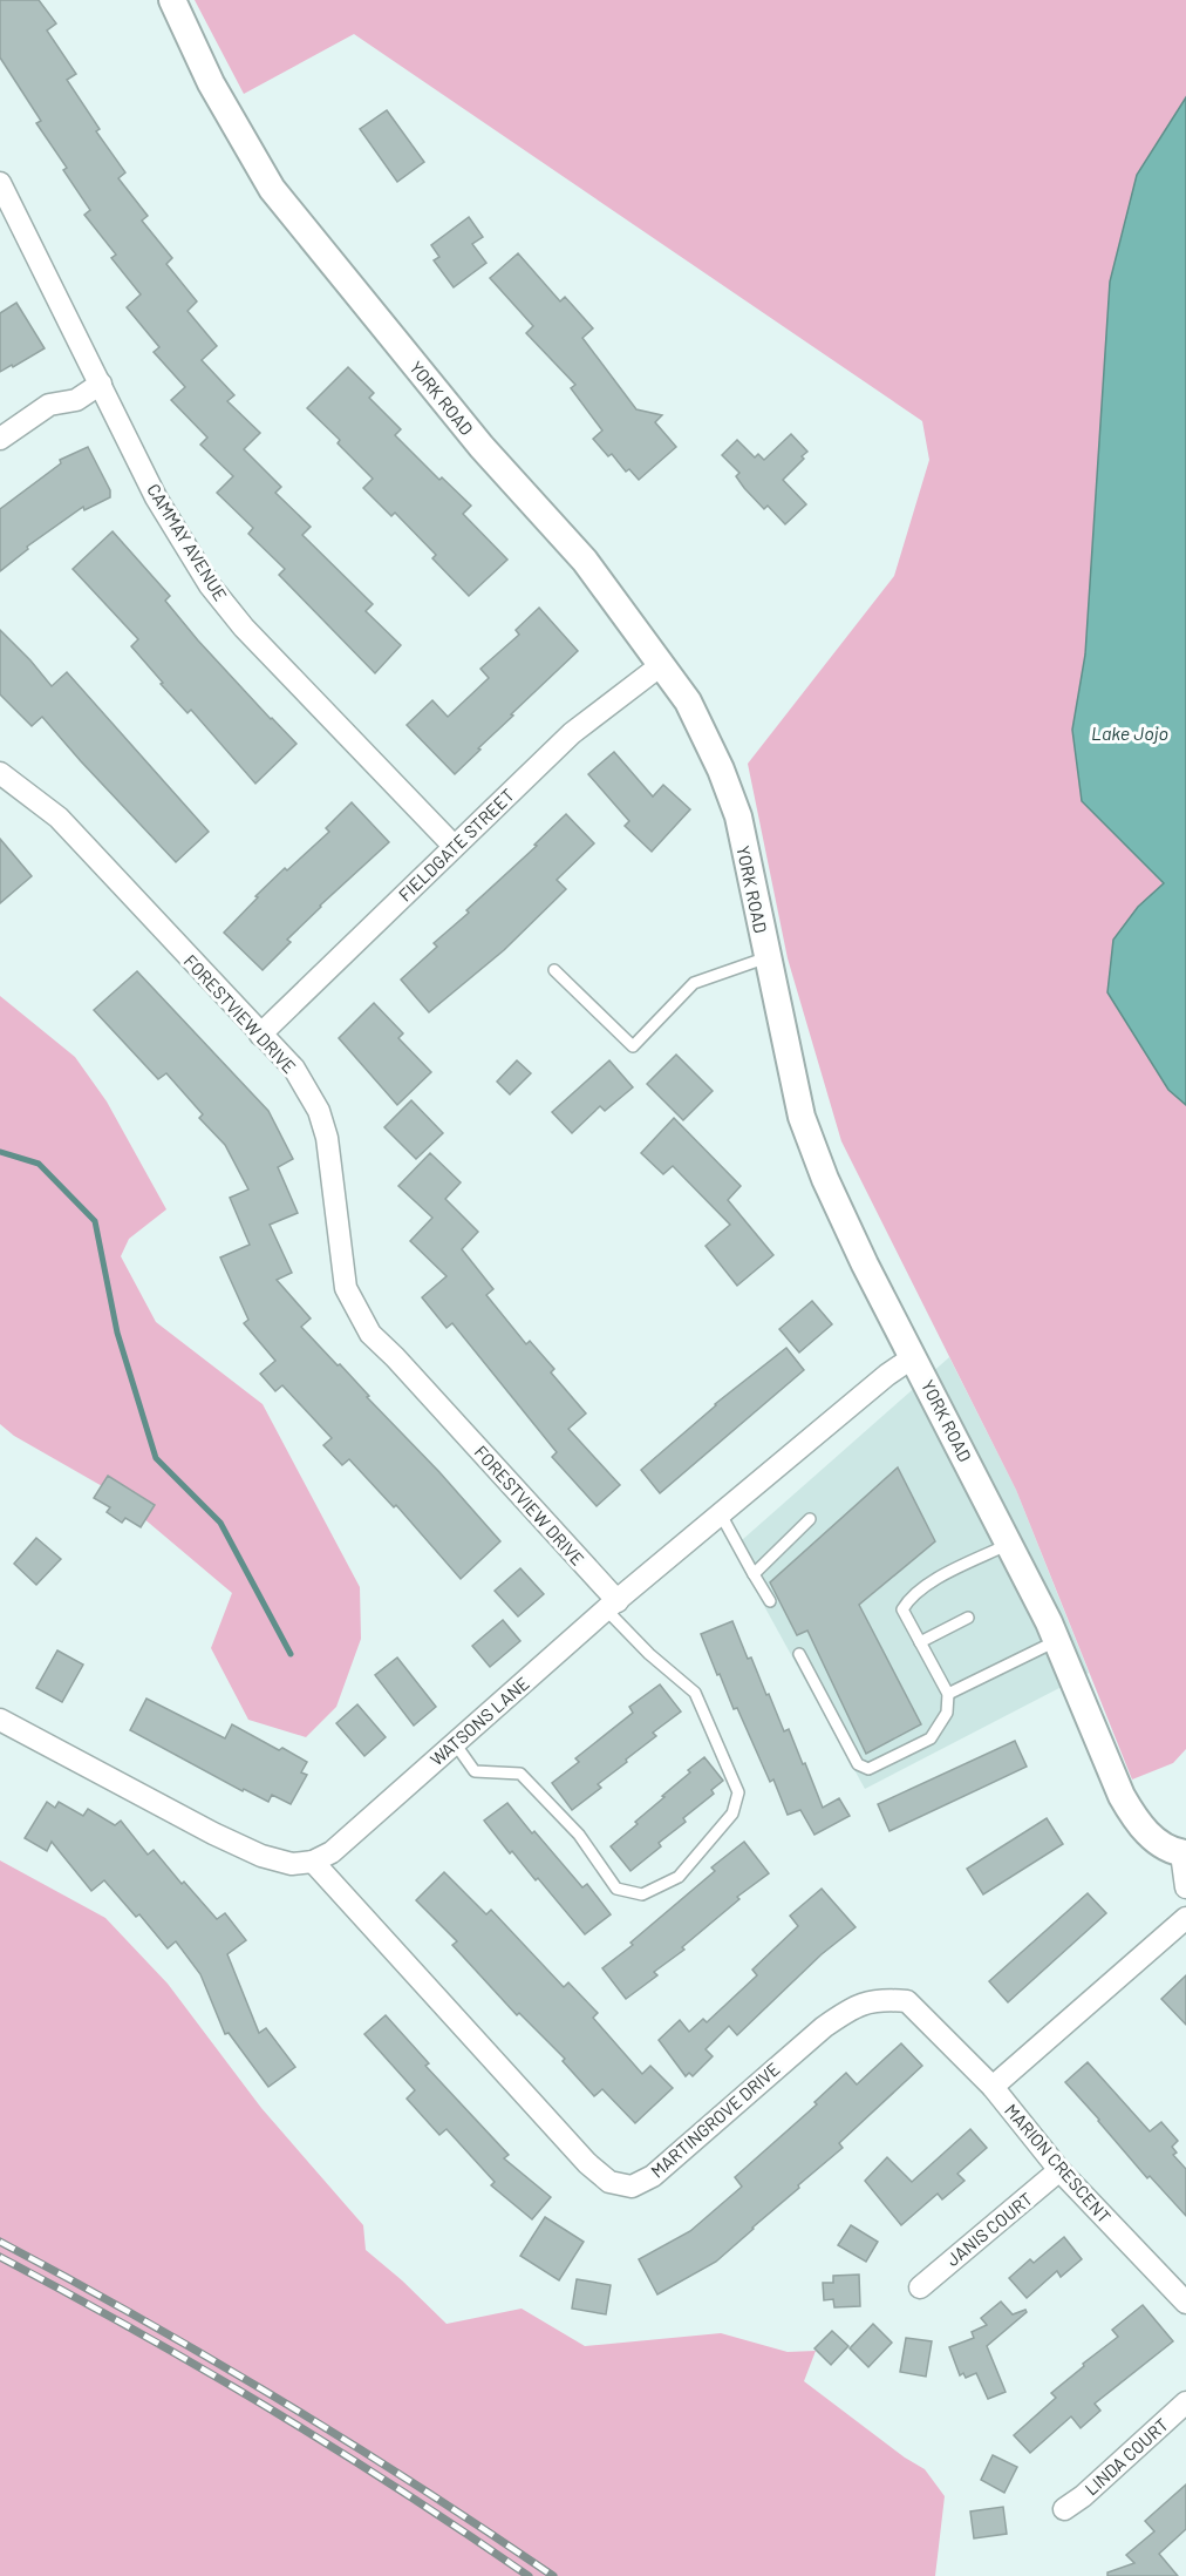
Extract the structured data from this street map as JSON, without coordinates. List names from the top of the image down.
{
  "streets": {
    "street": [
      "YORK ROAD",
      "CAMMAY AVENUE",
      "FIELDGATE STREET",
      "FORESTVIEW DRIVE",
      "WATSONS LANE",
      "MARTINGROVE DRIVE",
      "MARION CRESCENT",
      "JANIS COURT",
      "LINDA COURT"
    ]
  },
  "crossings": [
    ["YORK ROAD", "FIELDGATE STREET"],
    ["YORK ROAD", "WATSONS LANE"],
    ["CAMMAY AVENUE", "FIELDGATE STREET"],
    ["FIELDGATE STREET", "FORESTVIEW DRIVE"],
    ["FORESTVIEW DRIVE", "WATSONS LANE"],
    ["WATSONS LANE", "MARTINGROVE DRIVE"],
    ["MARTINGROVE DRIVE", "MARION CRESCENT"],
    ["MARION CRESCENT", "JANIS COURT"]
  ],
  "water": ["Lake Jojo"]
}
